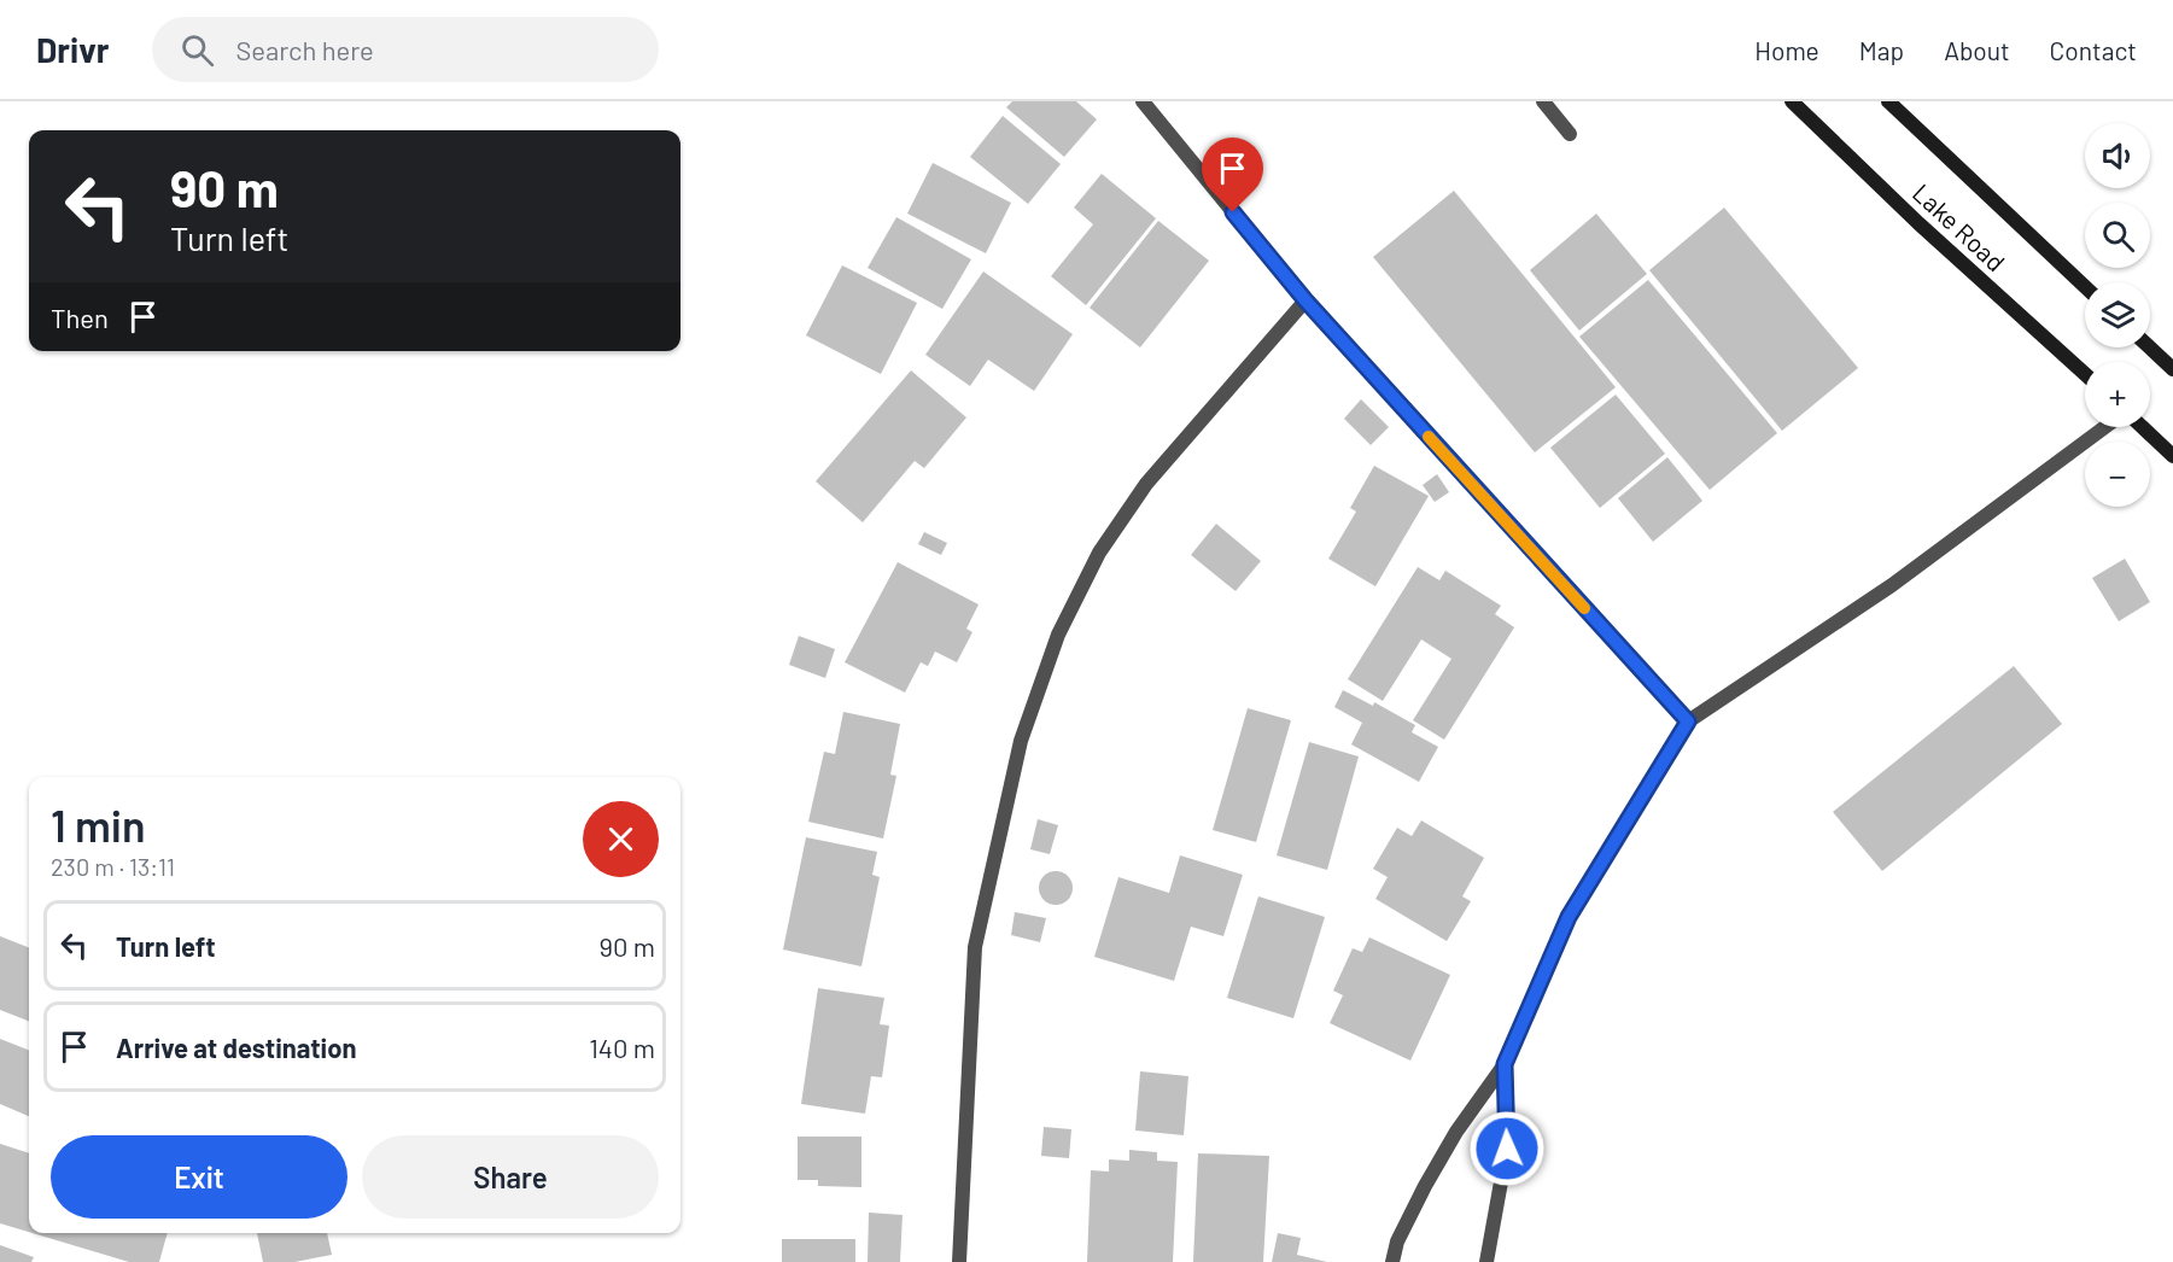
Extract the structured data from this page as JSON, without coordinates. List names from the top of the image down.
{
  "streets": {
    "main road": ["Lake Road"]
  },
  "page": {
    "header": "Drivr",
    "search": "Search here",
    "nav": [
      "Home",
      "Map",
      "About",
      "Contact"
    ],
    "map_buttons": ["+", "−"],
    "turn": ["90 m", "Turn left"],
    "then": "Then",
    "heading": ["1 min", "230 m · 13:11"],
    "list": [
      {
        "name": "Turn left",
        "value": "90 m"
      },
      {
        "name": "Arrive at destination",
        "value": "140 m"
      }
    ],
    "buttons": ["Exit", "Share"]
  }
}
